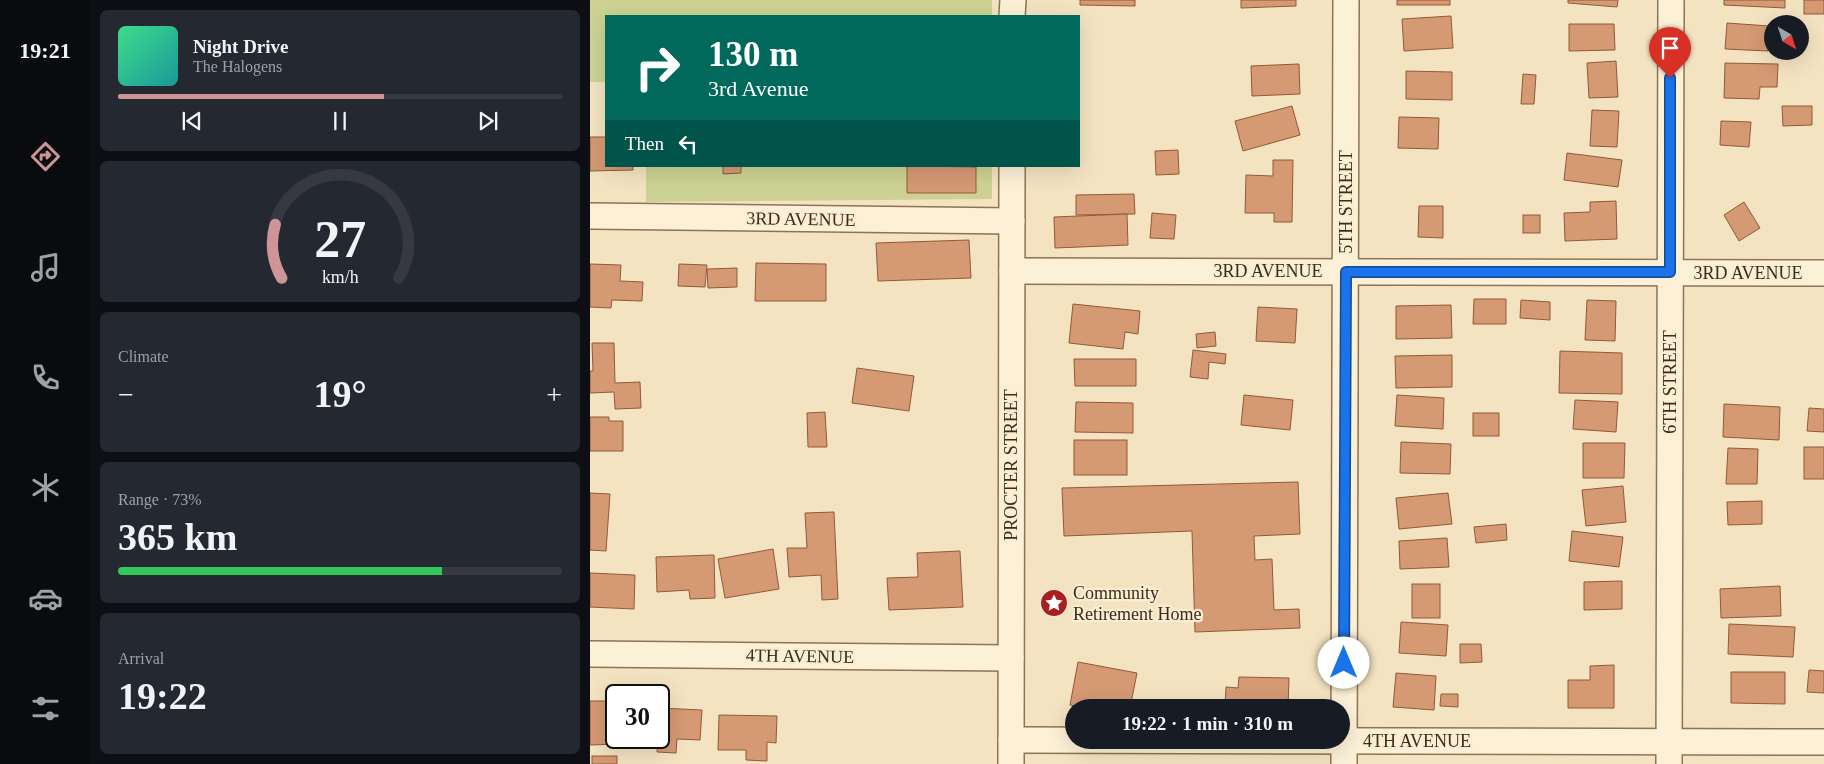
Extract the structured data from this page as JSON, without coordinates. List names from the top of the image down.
{
  "streets": {
    "street": [
      "5TH STREET",
      "3RD AVENUE",
      "6TH STREET",
      "PROCTER STREET",
      "4TH AVENUE"
    ]
  },
  "crossings": [
    ["5TH STREET", "3RD AVENUE"],
    ["5TH STREET", "4TH AVENUE"],
    ["3RD AVENUE", "6TH STREET"],
    ["3RD AVENUE", "PROCTER STREET"],
    ["6TH STREET", "4TH AVENUE"],
    ["PROCTER STREET", "4TH AVENUE"]
  ],
  "places": {
    "place": ["Community Retirement Home"]
  },
  "north": "bottom right",
  "page": {
    "tabs": "19:21",
    "turn": ["130 m", "3rd Avenue"],
    "song": ["Night Drive", "The Halogens"],
    "then": "Then",
    "tile": [
      "Climate",
      ["Range · 73%", "365 km"],
      ["Arrival", "19:22"]
    ],
    "heat": ["−", "19°", "+"],
    "limit": "30",
    "trip": "19:22 · 1 min · 310 m",
    "gauge": ["27", "km/h"]
  }
}
